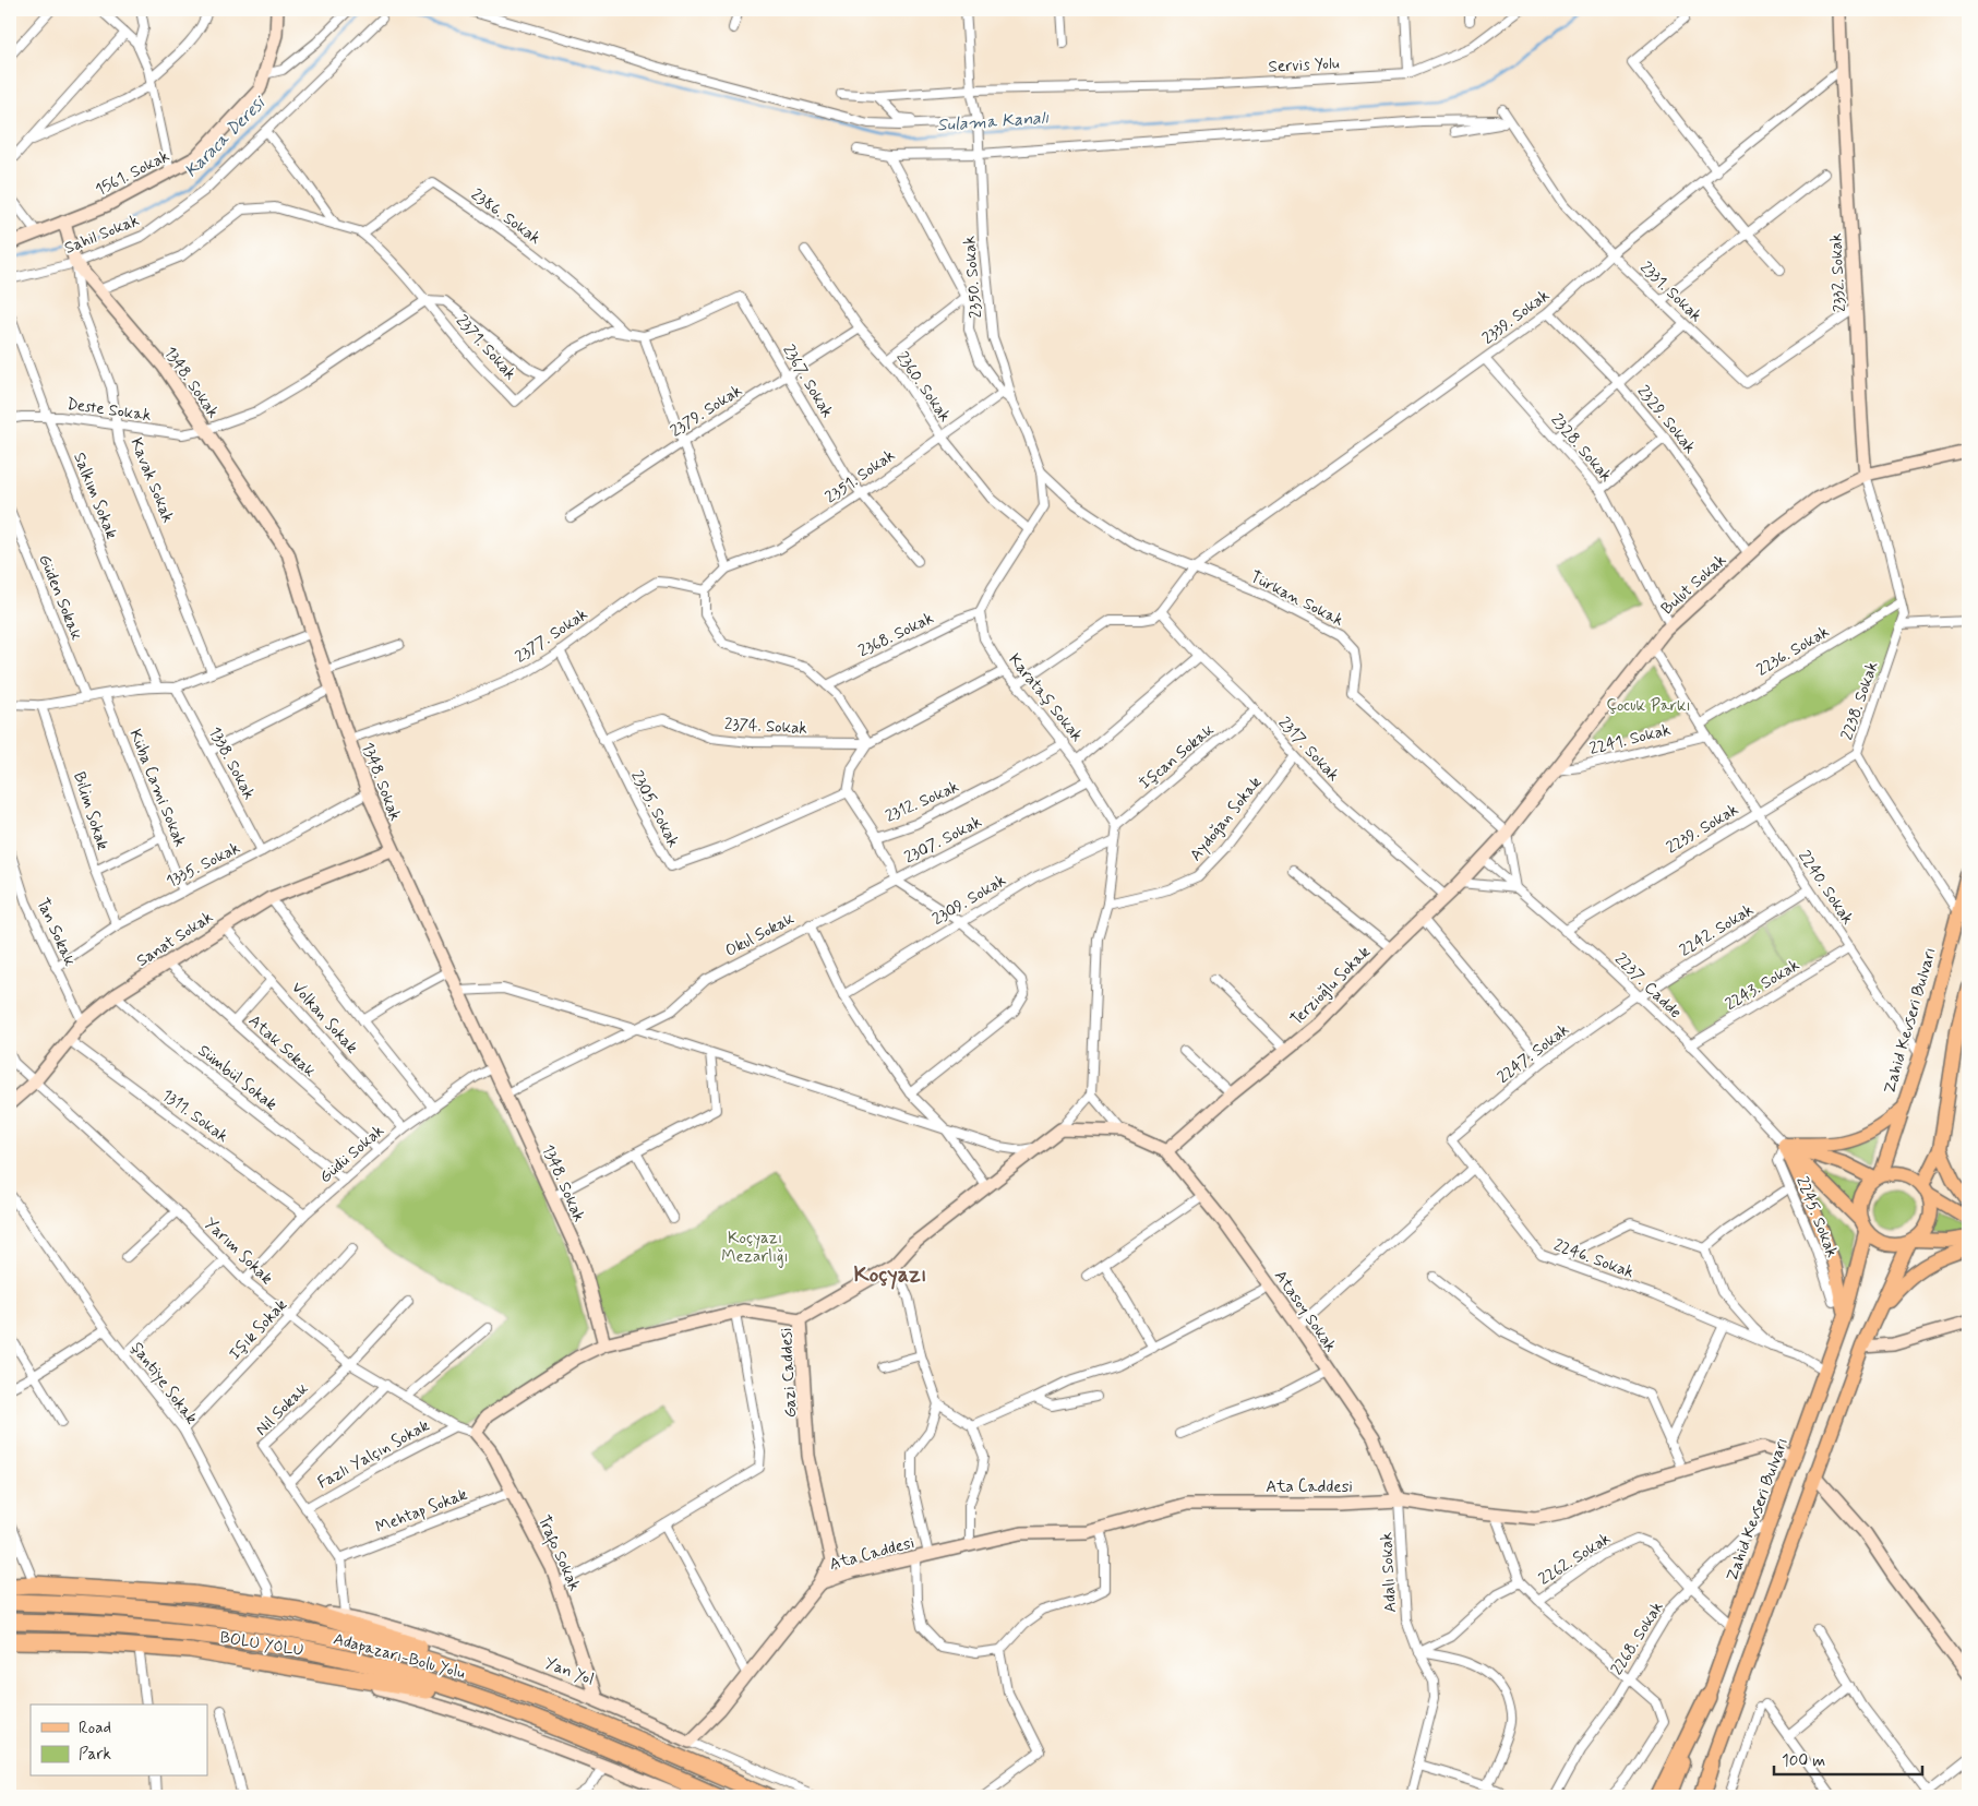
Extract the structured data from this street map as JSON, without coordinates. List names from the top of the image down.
{
  "streets": {
    "highway": ["BOLU YOLU", "Adapazarı-Bolu Yolu"],
    "main road": ["Zahid Kevseri Bulvarı"],
    "street": [
      "Servis Yolu",
      "1561. Sokak",
      "2386. Sokak",
      "Sahil Sokak",
      "2332. Sokak",
      "2350. Sokak",
      "2331. Sokak",
      "2339. Sokak",
      "2371. Sokak",
      "2367. Sokak",
      "1348. Sokak",
      "2360. Sokak",
      "Deste Sokak",
      "2379. Sokak",
      "2329. Sokak",
      "2328. Sokak",
      "2351. Sokak",
      "Kavak Sokak",
      "Salkım Sokak",
      "Bulut Sokak",
      "Güden Sokak",
      "Türkan Sokak",
      "2368. Sokak",
      "2377. Sokak",
      "2236. Sokak",
      "Karataş Sokak",
      "2238. Sokak",
      "2374. Sokak",
      "2241. Sokak",
      "2317. Sokak",
      "İşcan Sokak",
      "1338. Sokak",
      "Küba Cami Sokak",
      "2312. Sokak",
      "2305. Sokak",
      "Bilim Sokak",
      "Aydoğan Sokak",
      "2239. Sokak",
      "2307. Sokak",
      "1335. Sokak",
      "2240. Sokak",
      "2309. Sokak",
      "2242. Sokak",
      "Tan Sokak",
      "Okul Sokak",
      "Sanat Sokak",
      "2243. Sokak",
      "Terzioğlu Sokak",
      "2237. Cadde",
      "Volkan Sokak",
      "Atak Sokak",
      "2247. Sokak",
      "Sümbül Sokak",
      "1311. Sokak",
      "Güdü Sokak",
      "2245. Sokak",
      "Yarım Sokak",
      "2246. Sokak",
      "Atasoy Sokak",
      "Işık Sokak",
      "Gazi Caddesi",
      "Şantiye Sokak",
      "Nil Sokak",
      "Fazlı Yalçın Sokak",
      "Ata Caddesi",
      "Mehtap Sokak",
      "Trafo Sokak",
      "2262. Sokak",
      "Adalı Sokak",
      "2268. Sokak",
      "Yan Yol"
    ]
  },
  "crossings": [
    ["Servis Yolu", "2350. Sokak"],
    ["2386. Sokak", "2371. Sokak"],
    ["Sahil Sokak", "1348. Sokak"],
    ["Sahil Sokak", "Kavak Sokak"],
    ["2332. Sokak", "2331. Sokak"],
    ["2332. Sokak", "2339. Sokak"],
    ["2332. Sokak", "Bulut Sokak"],
    ["2332. Sokak", "2238. Sokak"],
    ["2331. Sokak", "2339. Sokak"],
    ["2339. Sokak", "2329. Sokak"],
    ["2339. Sokak", "2328. Sokak"],
    ["2339. Sokak", "Türkan Sokak"],
    ["2371. Sokak", "2367. Sokak"],
    ["2371. Sokak", "1348. Sokak"],
    ["2371. Sokak", "Deste Sokak"],
    ["2367. Sokak", "2379. Sokak"],
    ["2367. Sokak", "2351. Sokak"],
    ["1348. Sokak", "Deste Sokak"],
    ["1348. Sokak", "Kavak Sokak"],
    ["1348. Sokak", "2377. Sokak"],
    ["1348. Sokak", "1335. Sokak"],
    ["1348. Sokak", "Okul Sokak"],
    ["1348. Sokak", "Sanat Sokak"],
    ["1348. Sokak", "Güdü Sokak"],
    ["2360. Sokak", "2379. Sokak"],
    ["2360. Sokak", "2351. Sokak"],
    ["Deste Sokak", "Kavak Sokak"],
    ["Deste Sokak", "Salkım Sokak"],
    ["2329. Sokak", "Bulut Sokak"],
    ["2328. Sokak", "Bulut Sokak"],
    ["Bulut Sokak", "Türkan Sokak"],
    ["Bulut Sokak", "2238. Sokak"],
    ["Bulut Sokak", "2241. Sokak"],
    ["Bulut Sokak", "Terzioğlu Sokak"],
    ["Türkan Sokak", "Terzioğlu Sokak"],
    ["2368. Sokak", "Karataş Sokak"],
    ["2377. Sokak", "2305. Sokak"],
    ["2236. Sokak", "2238. Sokak"],
    ["Karataş Sokak", "İşcan Sokak"],
    ["Karataş Sokak", "2312. Sokak"],
    ["Karataş Sokak", "2307. Sokak"],
    ["2238. Sokak", "2239. Sokak"],
    ["2238. Sokak", "Zahid Kevseri Bulvarı"],
    ["2374. Sokak", "2305. Sokak"],
    ["2241. Sokak", "2240. Sokak"],
    ["2317. Sokak", "İşcan Sokak"],
    ["2317. Sokak", "Aydoğan Sokak"],
    ["2317. Sokak", "Terzioğlu Sokak"],
    ["1338. Sokak", "1335. Sokak"],
    ["Küba Cami Sokak", "1335. Sokak"],
    ["2312. Sokak", "2305. Sokak"],
    ["Bilim Sokak", "1335. Sokak"],
    ["2239. Sokak", "2240. Sokak"],
    ["2239. Sokak", "2237. Cadde"],
    ["2307. Sokak", "Okul Sokak"],
    ["1335. Sokak", "Tan Sokak"],
    ["2240. Sokak", "2242. Sokak"],
    ["2240. Sokak", "2243. Sokak"],
    ["2240. Sokak", "Zahid Kevseri Bulvarı"],
    ["2309. Sokak", "Okul Sokak"],
    ["2242. Sokak", "2237. Cadde"],
    ["2242. Sokak", "2247. Sokak"],
    ["Tan Sokak", "Sanat Sokak"],
    ["Okul Sokak", "Gazi Caddesi"],
    ["Sanat Sokak", "Volkan Sokak"],
    ["Sanat Sokak", "Atak Sokak"],
    ["Sanat Sokak", "Sümbül Sokak"],
    ["Sanat Sokak", "1311. Sokak"],
    ["Sanat Sokak", "Yarım Sokak"],
    ["2243. Sokak", "2237. Cadde"],
    ["Terzioğlu Sokak", "2237. Cadde"],
    ["Terzioğlu Sokak", "Atasoy Sokak"],
    ["2237. Cadde", "2247. Sokak"],
    ["2237. Cadde", "2245. Sokak"],
    ["Volkan Sokak", "Güdü Sokak"],
    ["Zahid Kevseri Bulvarı", "2246. Sokak"],
    ["Zahid Kevseri Bulvarı", "Ata Caddesi"],
    ["Zahid Kevseri Bulvarı", "2262. Sokak"],
    ["Zahid Kevseri Bulvarı", "2268. Sokak"],
    ["Atak Sokak", "Güdü Sokak"],
    ["2247. Sokak", "2246. Sokak"],
    ["Sümbül Sokak", "Güdü Sokak"],
    ["1311. Sokak", "Güdü Sokak"],
    ["Güdü Sokak", "Yarım Sokak"],
    ["Yarım Sokak", "Işık Sokak"],
    ["Yarım Sokak", "Nil Sokak"],
    ["Yarım Sokak", "Fazlı Yalçın Sokak"],
    ["Yarım Sokak", "Trafo Sokak"],
    ["Atasoy Sokak", "Ata Caddesi"],
    ["Atasoy Sokak", "Adalı Sokak"],
    ["Işık Sokak", "Şantiye Sokak"],
    ["Nil Sokak", "Fazlı Yalçın Sokak"],
    ["Nil Sokak", "Mehtap Sokak"],
    ["Nil Sokak", "Yan Yol"],
    ["Ata Caddesi", "Adalı Sokak"],
    ["Mehtap Sokak", "Trafo Sokak"],
    ["Trafo Sokak", "Yan Yol"],
    ["2262. Sokak", "Adalı Sokak"],
    ["2262. Sokak", "2268. Sokak"]
  ],
  "districts": ["Koçyazı"],
  "water": ["Sulama Kanalı", "Karaca Deresi"],
  "parks": ["Çocuk Parkı", "Koçyazı Mezarlığı"],
  "legend": ["Road", "Park"],
  "scale_bar": "100 m"
}
